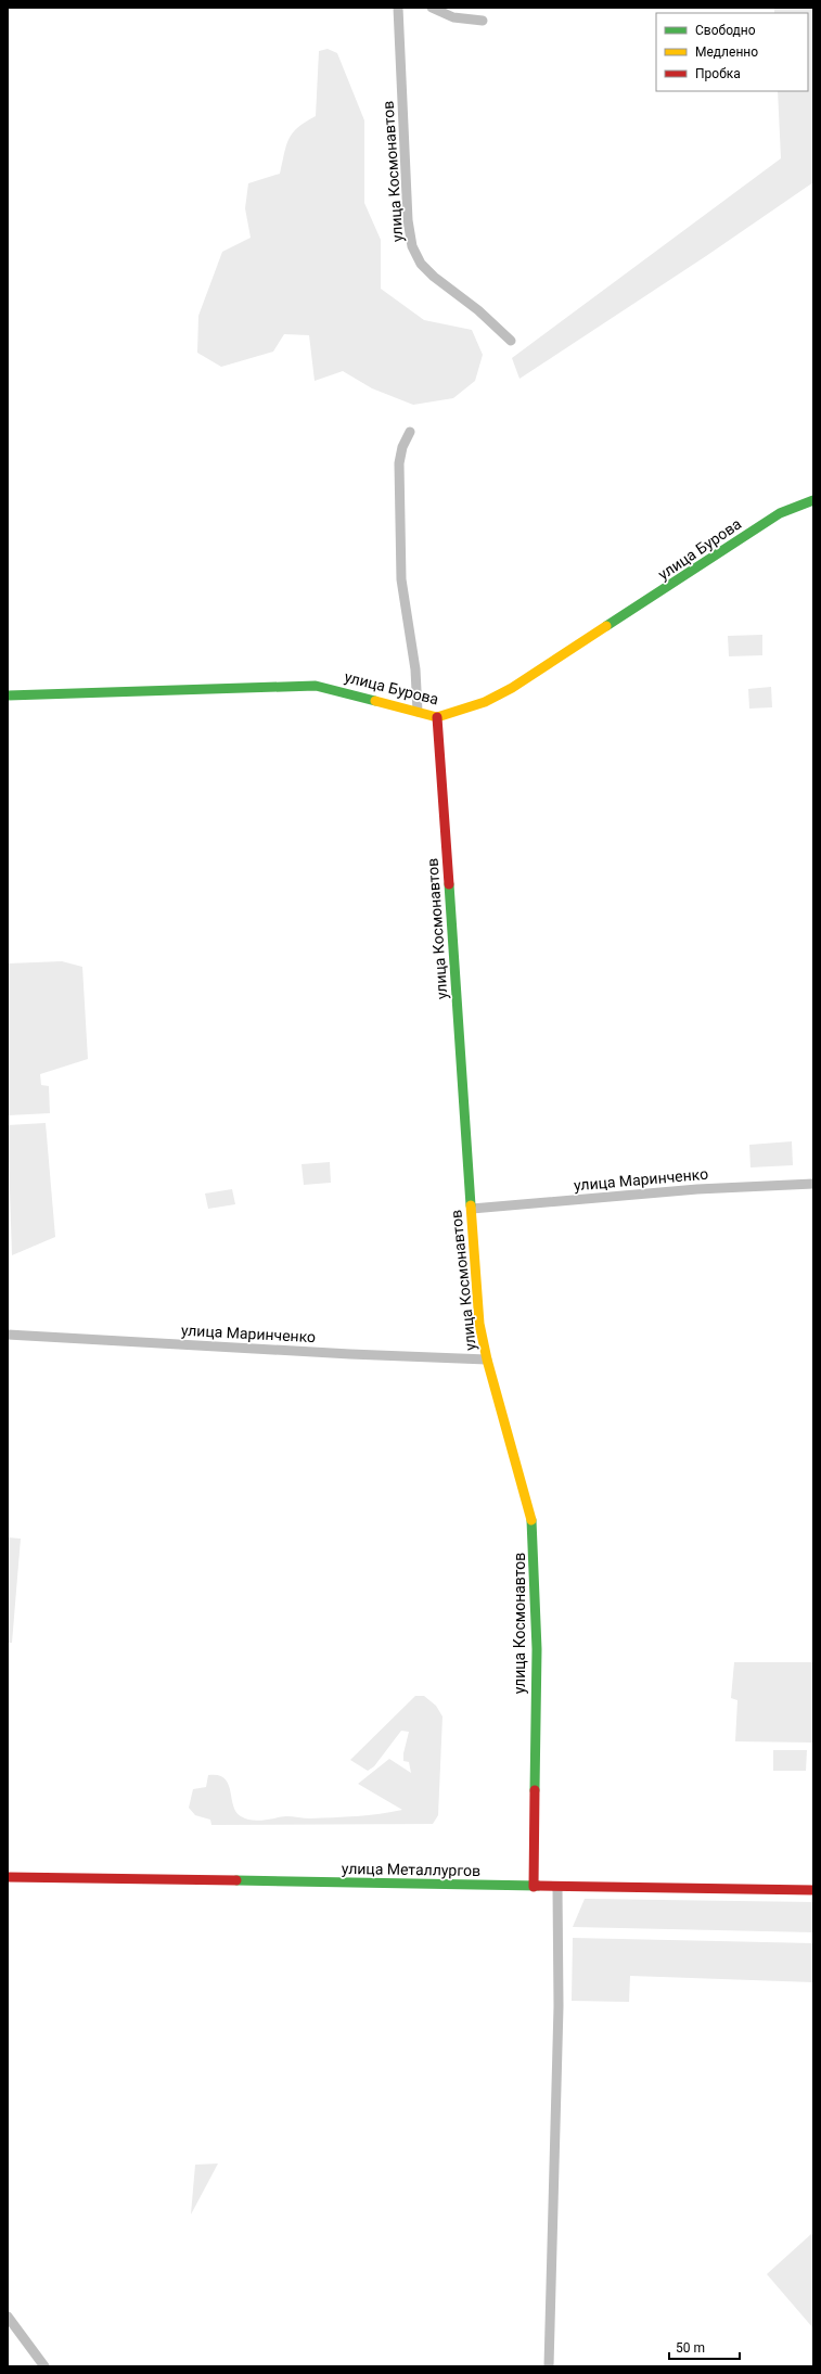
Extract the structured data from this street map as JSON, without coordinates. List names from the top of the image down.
{
  "streets": {
    "main road": ["улица Космонавтов", "улица Бурова", "улица Металлургов"],
    "street": ["улица Маринченко"]
  },
  "crossings": [
    ["улица Космонавтов", "улица Бурова"],
    ["улица Космонавтов", "улица Маринченко"],
    ["улица Космонавтов", "улица Металлургов"]
  ],
  "legend": ["Свободно", "Медленно", "Пробка"],
  "scale_bar": "50 m"
}
